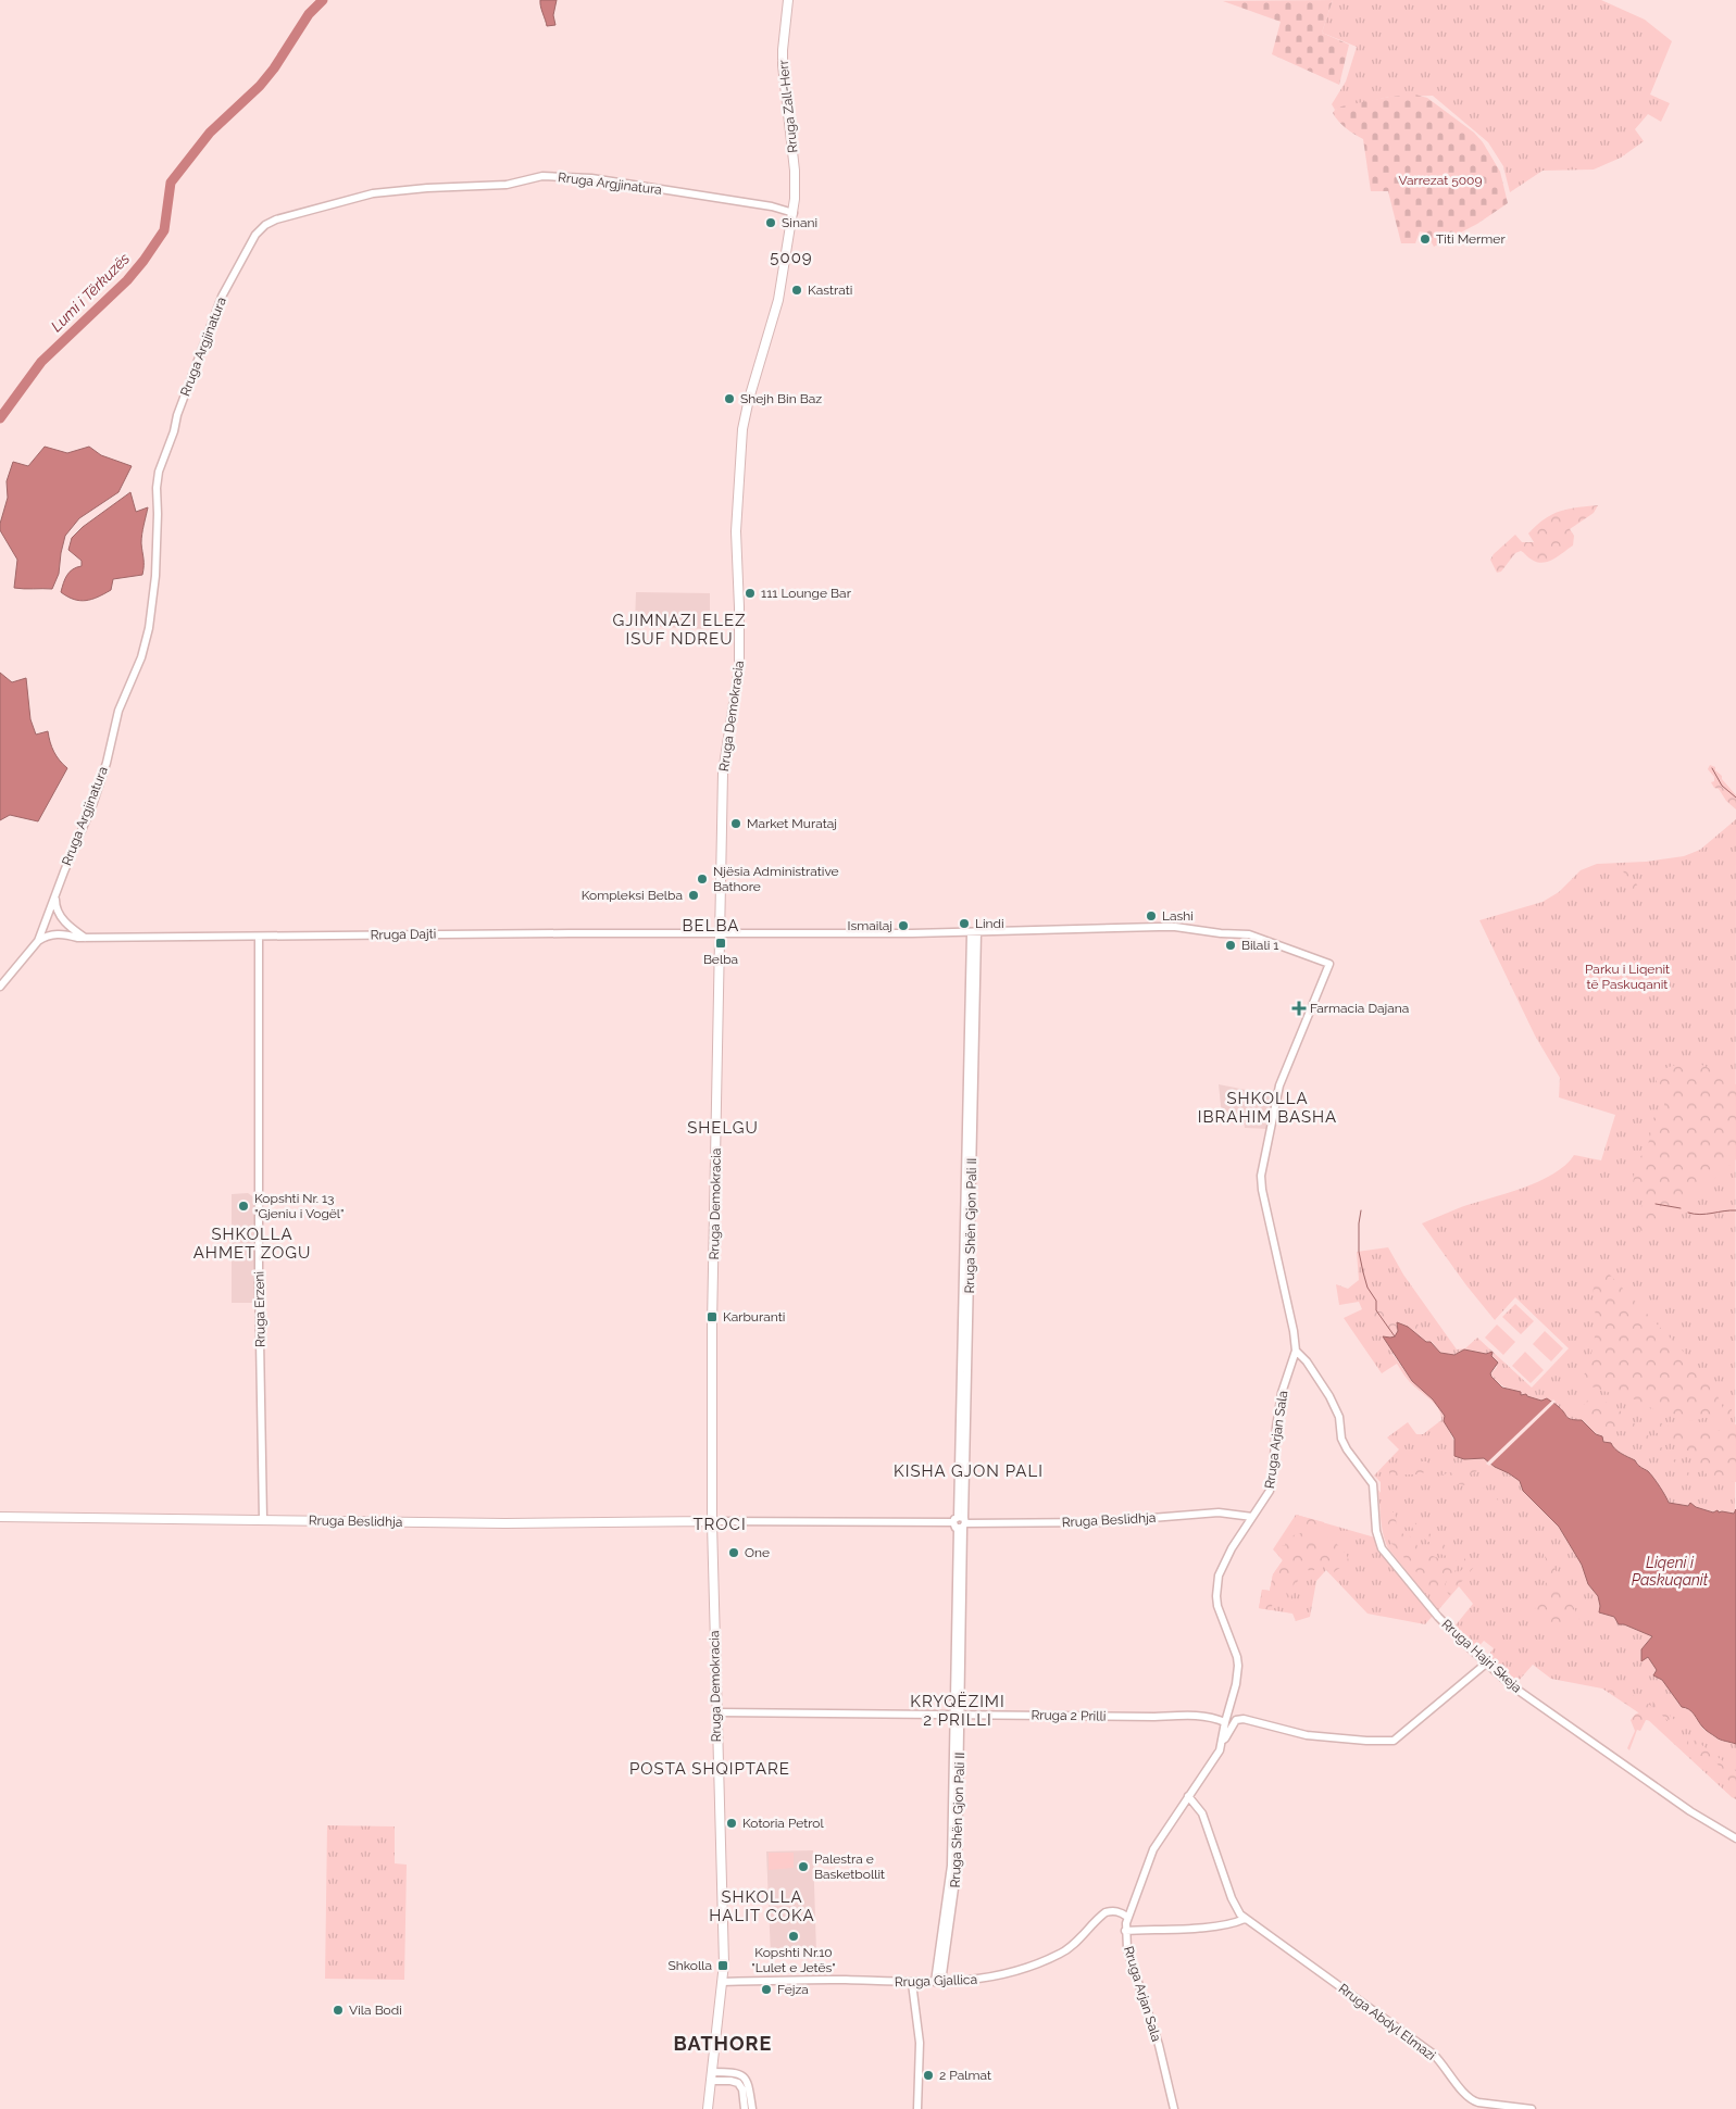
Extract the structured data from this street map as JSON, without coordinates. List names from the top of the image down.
{
  "streets": {
    "main road": ["Rruga Zall-Herr", "Rruga Demokracia", "Rruga Beslidhja"],
    "street": [
      "Rruga Argjinatura",
      "Rruga Dajti",
      "Rruga Shën Gjon Pali II",
      "Rruga Erzeni",
      "Rruga Arjan Sala",
      "Rruga Hajri Skeja",
      "Rruga 2 Prilli",
      "Rruga Gjallica",
      "Rruga Abdyl Elmazi"
    ]
  },
  "crossings": [
    ["Rruga Zall-Herr", "Rruga Argjinatura"],
    ["Rruga Zall-Herr", "Rruga Demokracia"],
    ["Rruga Argjinatura", "Rruga Demokracia"],
    ["Rruga Argjinatura", "Rruga Dajti"],
    ["Rruga Demokracia", "Rruga Dajti"],
    ["Rruga Demokracia", "Rruga Beslidhja"],
    ["Rruga Demokracia", "Rruga 2 Prilli"],
    ["Rruga Demokracia", "Rruga Gjallica"],
    ["Rruga Dajti", "Rruga Shën Gjon Pali II"],
    ["Rruga Dajti", "Rruga Erzeni"],
    ["Rruga Dajti", "Rruga Arjan Sala"],
    ["Rruga Shën Gjon Pali II", "Rruga Beslidhja"],
    ["Rruga Shën Gjon Pali II", "Rruga 2 Prilli"],
    ["Rruga Shën Gjon Pali II", "Rruga Gjallica"],
    ["Rruga Erzeni", "Rruga Beslidhja"],
    ["Rruga Arjan Sala", "Rruga Beslidhja"],
    ["Rruga Arjan Sala", "Rruga Hajri Skeja"],
    ["Rruga Arjan Sala", "Rruga 2 Prilli"],
    ["Rruga Arjan Sala", "Rruga Gjallica"]
  ],
  "districts": [
    "5009",
    "GJIMNAZI ELEZ ISUF NDREU",
    "BELBA",
    "SHKOLLA IBRAHIM BASHA",
    "SHELGU",
    "SHKOLLA AHMET ZOGU",
    "KISHA GJON PALI",
    "TROCI",
    "KRYQËZIMI 2 PRILLI",
    "POSTA SHQIPTARE",
    "SHKOLLA HALIT COKA",
    "BATHORE"
  ],
  "water": ["Lumi i Tërkuzës", "Liqeni i Paskuqanit"],
  "parks": ["Varrezat 5009", "Parku i Liqenit të Paskuqanit"],
  "places": {
    "other": [
      "Sinani",
      "Titi Mermer",
      "Kastrati",
      "Shejh Bin Baz",
      "111 Lounge Bar",
      "Market Murataj",
      "Njësia Administrative Bathore",
      "Kompleksi Belba",
      "Lashi",
      "Lindi",
      "Ismailaj",
      "Bilali 1",
      "Kopshti Nr. 13 \"Gjeniu i Vogël\"",
      "One",
      "Kotoria Petrol",
      "Palestra e Basketbollit",
      "Kopshti Nr.10 \"Lulet e Jetës\"",
      "Fejza",
      "Vila Bodi",
      "2 Palmat"
    ],
    "transit": ["Belba", "Karburanti", "Shkolla"],
    "health": ["Farmacia Dajana"]
  }
}
